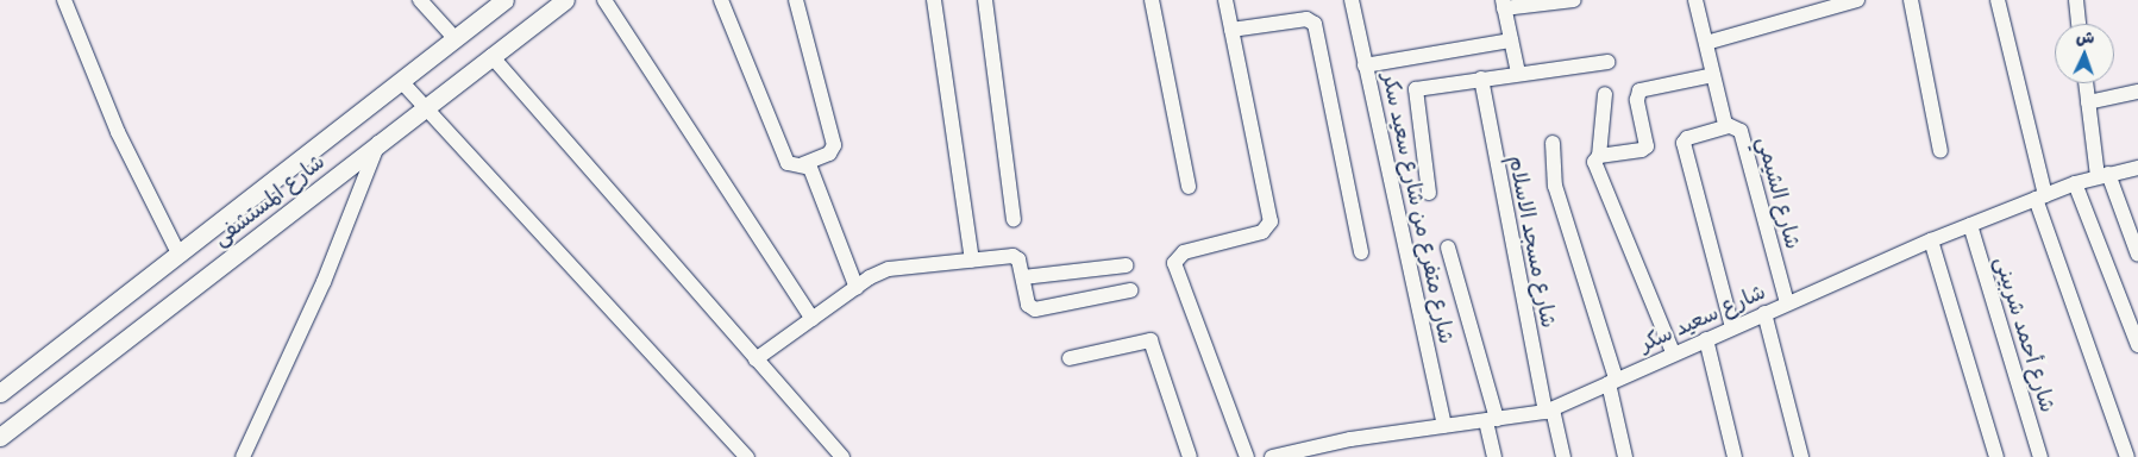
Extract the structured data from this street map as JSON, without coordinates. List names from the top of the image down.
{
  "streets": {
    "street": [
      "شارع الشيمي",
      "شارع المستشفى",
      "شارع متفرع من شارع سعيد سكر",
      "شارع مسجد الاسلام",
      "شارع سعيد سكر",
      "شارع أحمد شربينى"
    ]
  },
  "crossings": [
    ["شارع الشيمي", "شارع سعيد سكر"],
    ["شارع متفرع من شارع سعيد سكر", "شارع سعيد سكر"],
    ["شارع مسجد الاسلام", "شارع سعيد سكر"],
    ["شارع سعيد سكر", "شارع أحمد شربينى"]
  ],
  "north": "top"
}
